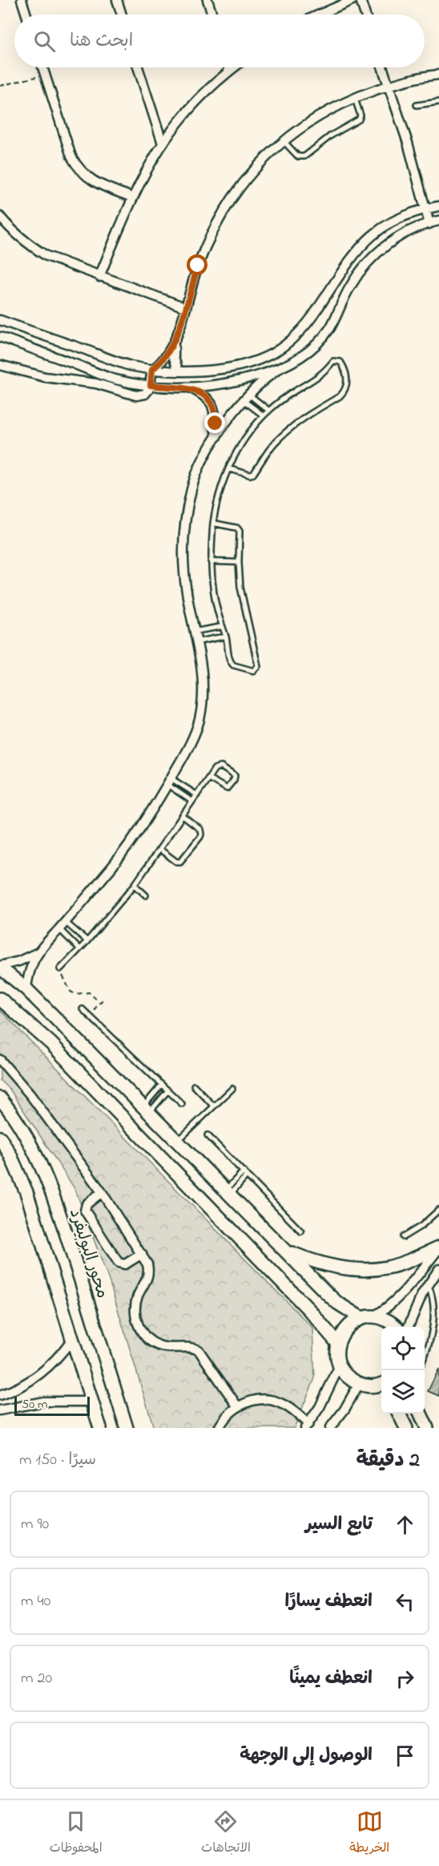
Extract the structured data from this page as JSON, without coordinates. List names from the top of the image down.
{
  "streets": {
    "street": ["محور البوليفرد"]
  },
  "scale_bar": "50 m",
  "page": {
    "search": "ابحث هنا",
    "scale": "50 m",
    "heading": ["2 دقيقة", "سيرًا · 150 m"],
    "list": [
      ["تابع السير", "90 m"],
      ["انعطف يسارًا", "40 m"],
      ["انعطف يمينًا", "20 m"],
      "الوصول إلى الوجهة"
    ],
    "nav": ["الخريطة", "الاتجاهات", "المحفوظات"]
  }
}
